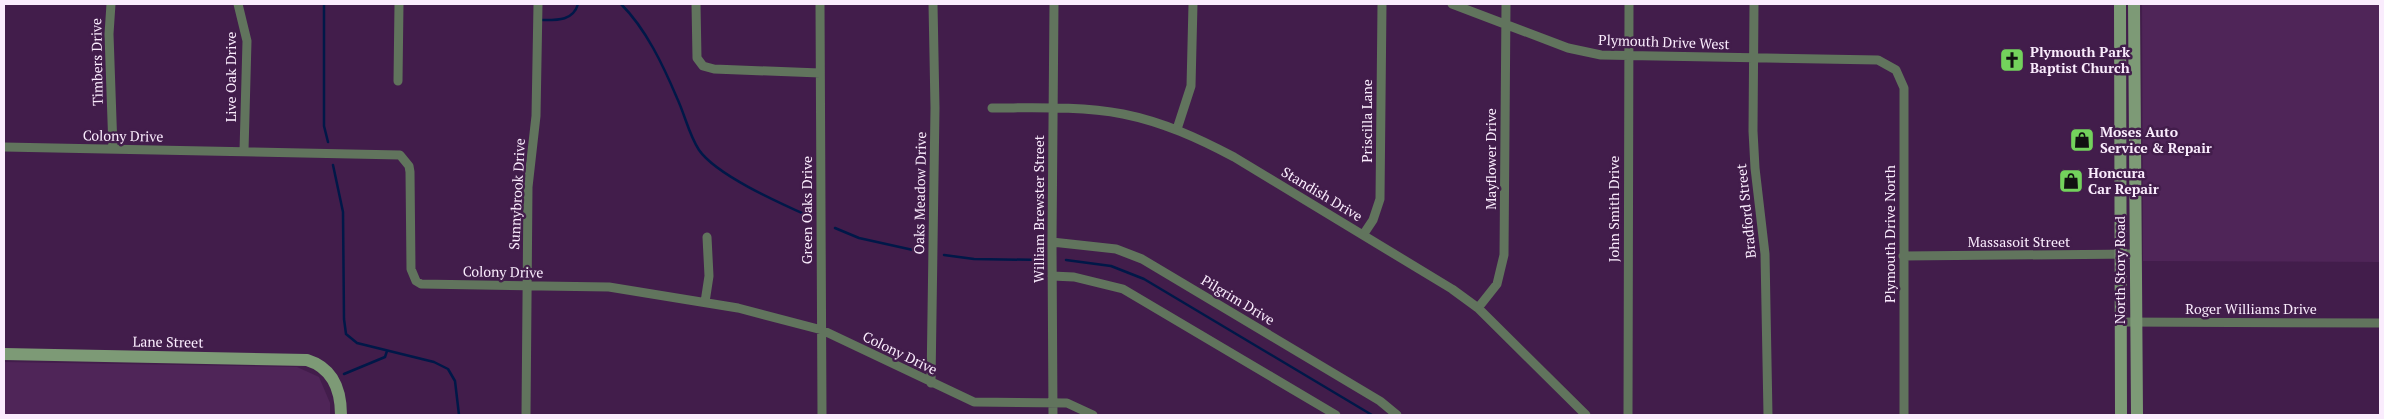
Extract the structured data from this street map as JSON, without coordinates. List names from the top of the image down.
{
  "streets": {
    "main road": ["North Story Road", "Lane Street"],
    "street": [
      "Plymouth Drive West",
      "Timbers Drive",
      "Live Oak Drive",
      "Priscilla Lane",
      "Colony Drive",
      "Mayflower Drive",
      "Oaks Meadow Drive",
      "Sunnybrook Drive",
      "Standish Drive",
      "William Brewster Street",
      "John Smith Drive",
      "Green Oaks Drive",
      "Bradford Street",
      "Plymouth Drive North",
      "Massasoit Street",
      "Pilgrim Drive",
      "Roger Williams Drive"
    ]
  },
  "crossings": [
    ["Plymouth Drive West", "Mayflower Drive"],
    ["Plymouth Drive West", "John Smith Drive"],
    ["Plymouth Drive West", "Bradford Street"],
    ["Plymouth Drive West", "Plymouth Drive North"],
    ["Timbers Drive", "Colony Drive"],
    ["Live Oak Drive", "Colony Drive"],
    ["Priscilla Lane", "Standish Drive"],
    ["Colony Drive", "Oaks Meadow Drive"],
    ["Colony Drive", "Sunnybrook Drive"],
    ["Colony Drive", "William Brewster Street"],
    ["Colony Drive", "Green Oaks Drive"],
    ["Mayflower Drive", "Standish Drive"],
    ["Standish Drive", "William Brewster Street"],
    ["William Brewster Street", "Pilgrim Drive"],
    ["Plymouth Drive North", "Massasoit Street"],
    ["Massasoit Street", "North Story Road"],
    ["North Story Road", "Roger Williams Drive"]
  ],
  "places": {
    "church": ["Plymouth Park Baptist Church"],
    "shop": ["Moses Auto Service & Repair", "Honcura Car Repair"]
  }
}
